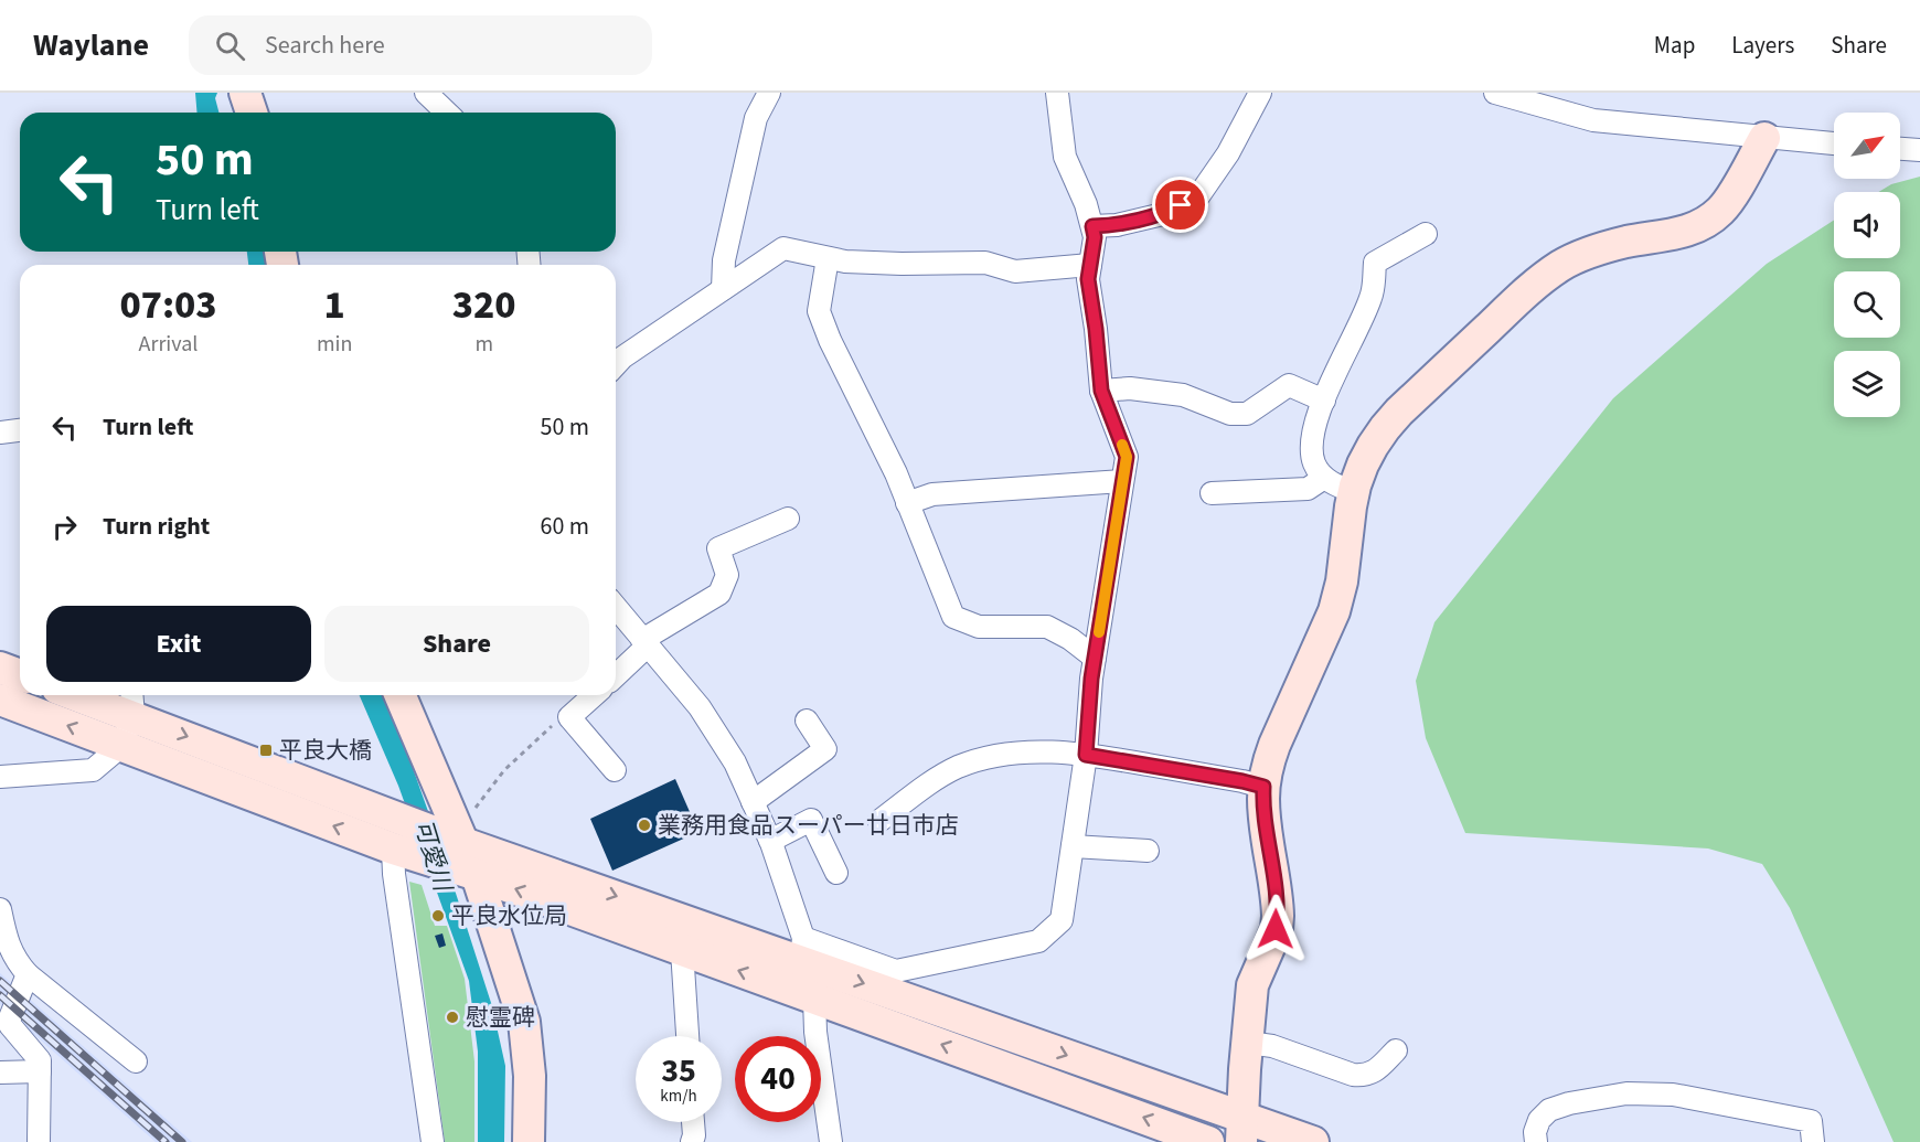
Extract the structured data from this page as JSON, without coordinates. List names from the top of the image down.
{
  "water": ["可愛川"],
  "places": {
    "transit": ["平良大橋"],
    "other": ["業務用食品スーパー廿日市店", "平良水位局", "慰霊碑"]
  },
  "north": "top right",
  "page": {
    "header": "Waylane",
    "search": "Search here",
    "nav": ["Map", "Layers", "Share"],
    "turn": ["50 m", "Turn left"],
    "eta": [
      "07:03",
      "Arrival",
      "1",
      "min",
      "320",
      "m"
    ],
    "list": [
      {
        "name": "Turn left",
        "value": "50 m"
      },
      {
        "name": "Turn right",
        "value": "60 m"
      }
    ],
    "buttons": ["Exit", "Share"],
    "speed": "35 km/h",
    "limit": "40"
  }
}
